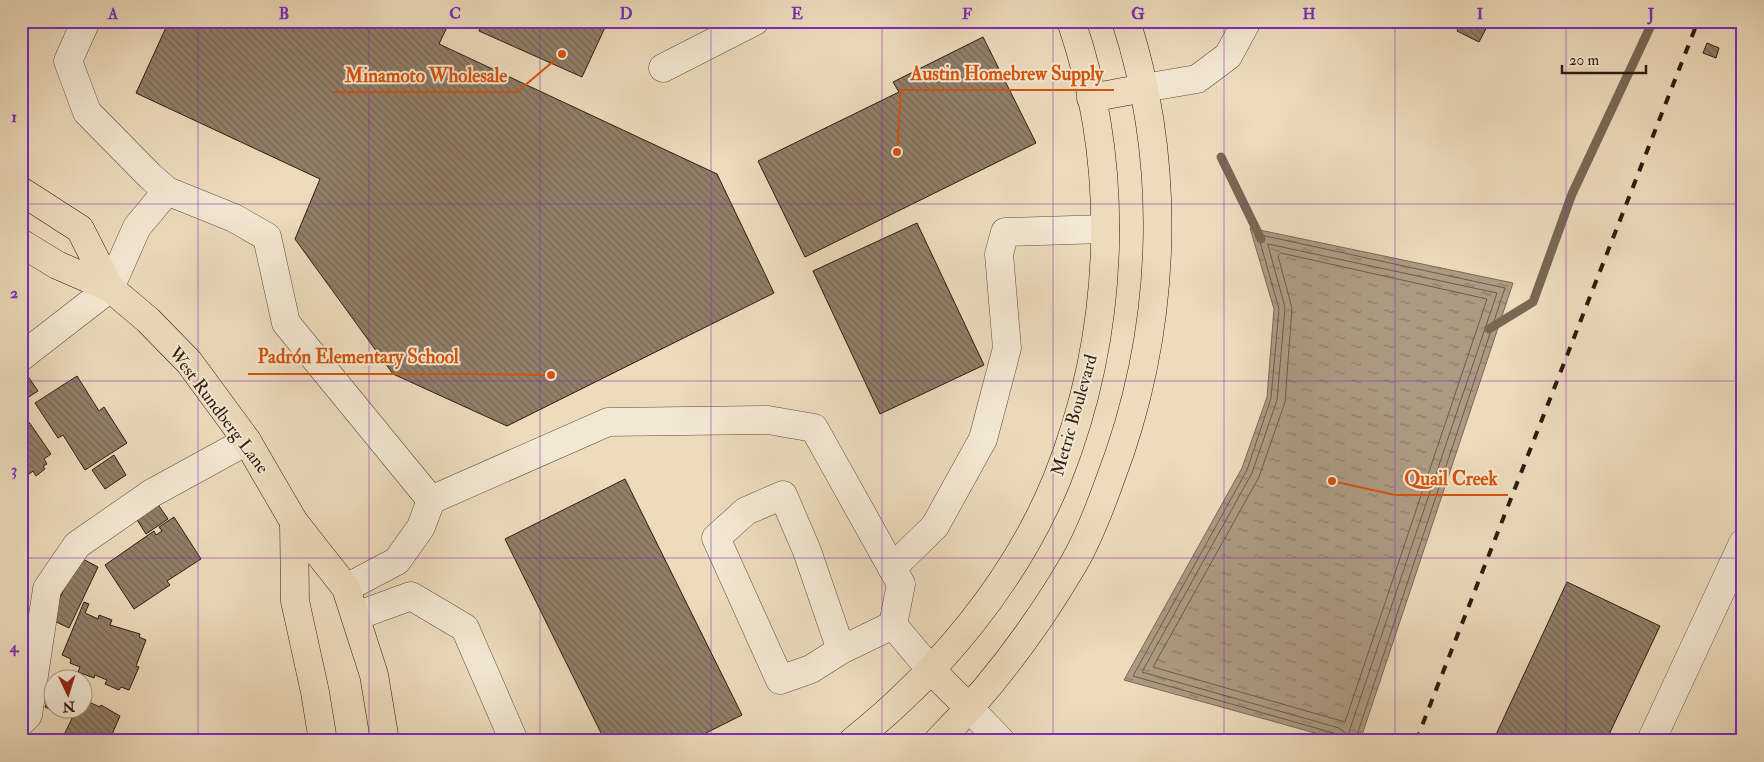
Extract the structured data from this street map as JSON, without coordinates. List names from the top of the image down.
{
  "streets": {
    "main road": ["West Rundberg Lane", "Metric Boulevard"]
  },
  "places": [
    "Minamoto Wholesale",
    "Austin Homebrew Supply",
    "Padrón Elementary School",
    "Quail Creek"
  ],
  "scale_bar": "20 m",
  "north": "bottom",
  "grid": {
    "columns": [
      "A",
      "B",
      "C",
      "D",
      "E",
      "F",
      "G",
      "H",
      "I",
      "J"
    ],
    "rows": [
      "1",
      "2",
      "3",
      "4"
    ]
  }
}
